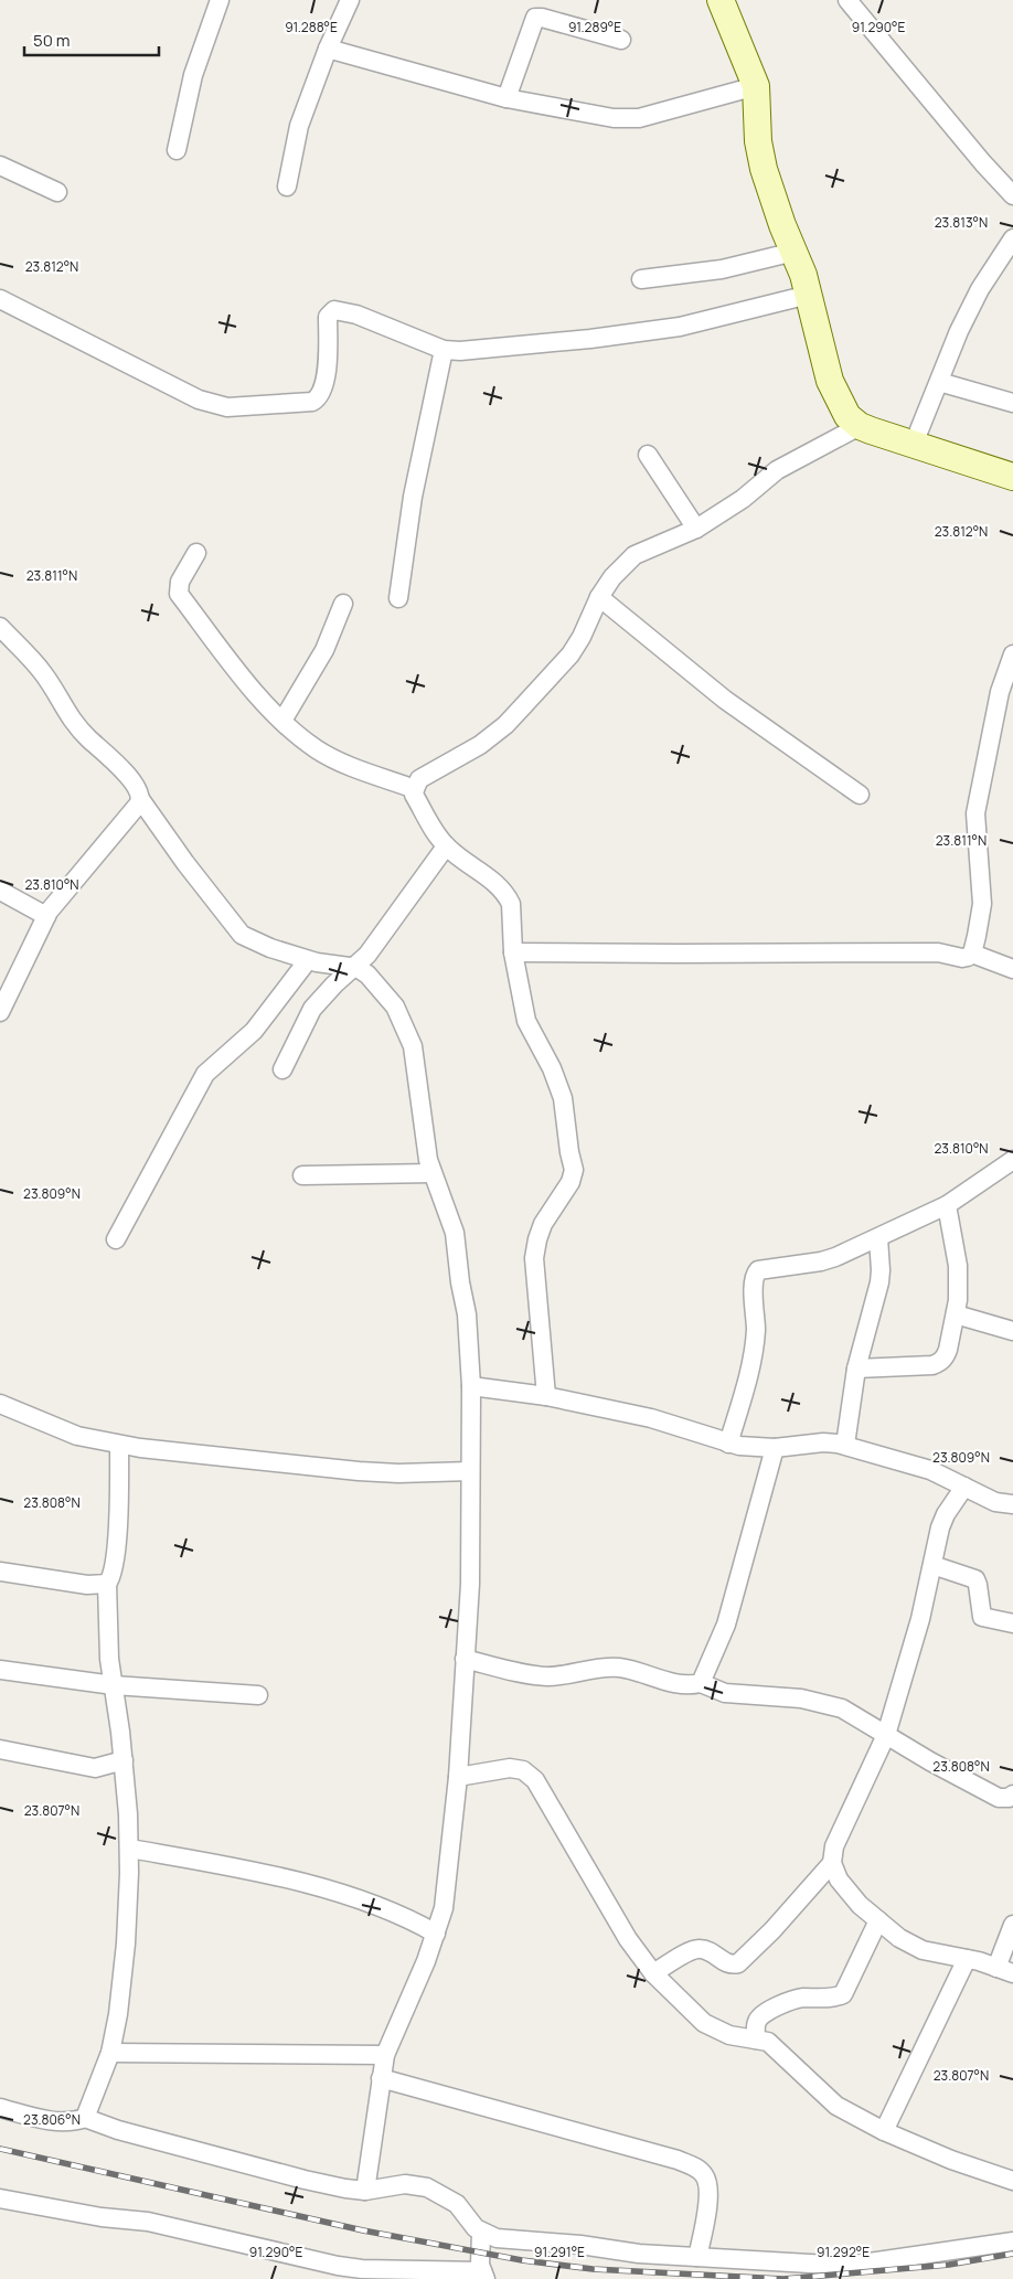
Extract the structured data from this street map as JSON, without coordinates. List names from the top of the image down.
{
  "scale_bar": "50 m",
  "coordinates": [
    "91.288°E",
    "91.289°E",
    "91.290°E",
    "23.813°N",
    "23.812°N",
    "23.811°N",
    "23.810°N",
    "23.809°N",
    "23.808°N",
    "23.807°N",
    "23.806°N",
    "91.291°E",
    "91.292°E"
  ]
}
